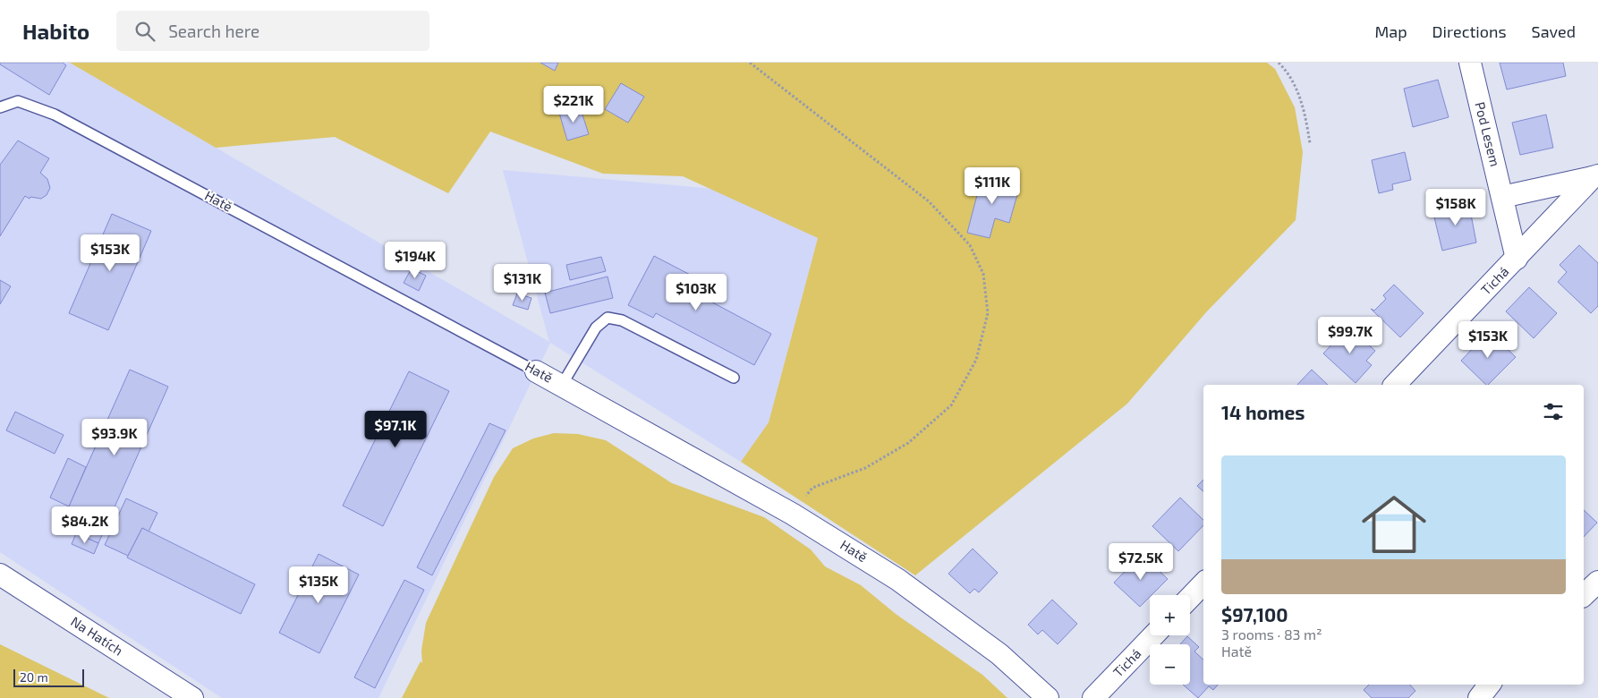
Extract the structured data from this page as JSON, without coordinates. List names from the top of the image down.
{
  "streets": {
    "street": [
      "Pod Lesem",
      "Hatě",
      "Tichá",
      "Na Hatích"
    ]
  },
  "crossings": [
    ["Pod Lesem", "Tichá"]
  ],
  "scale_bar": "20 m",
  "page": {
    "header": "Habito",
    "search": "Search here",
    "nav": ["Map", "Directions", "Saved"],
    "price": [
      "$221K",
      "$111K",
      "$158K",
      "$153K",
      "$194K",
      "$131K",
      "$103K",
      "$99.7K",
      "$153K",
      "$97.1K",
      "$93.9K",
      "$84.2K",
      "$72.5K",
      "$135K"
    ],
    "heading": "14 homes",
    "list": [
      {
        "name": "$97,100",
        "note": "3 rooms · 83 m² · Hatě"
      }
    ],
    "map_buttons": ["+", "−"],
    "scale": "20 m"
  }
}
